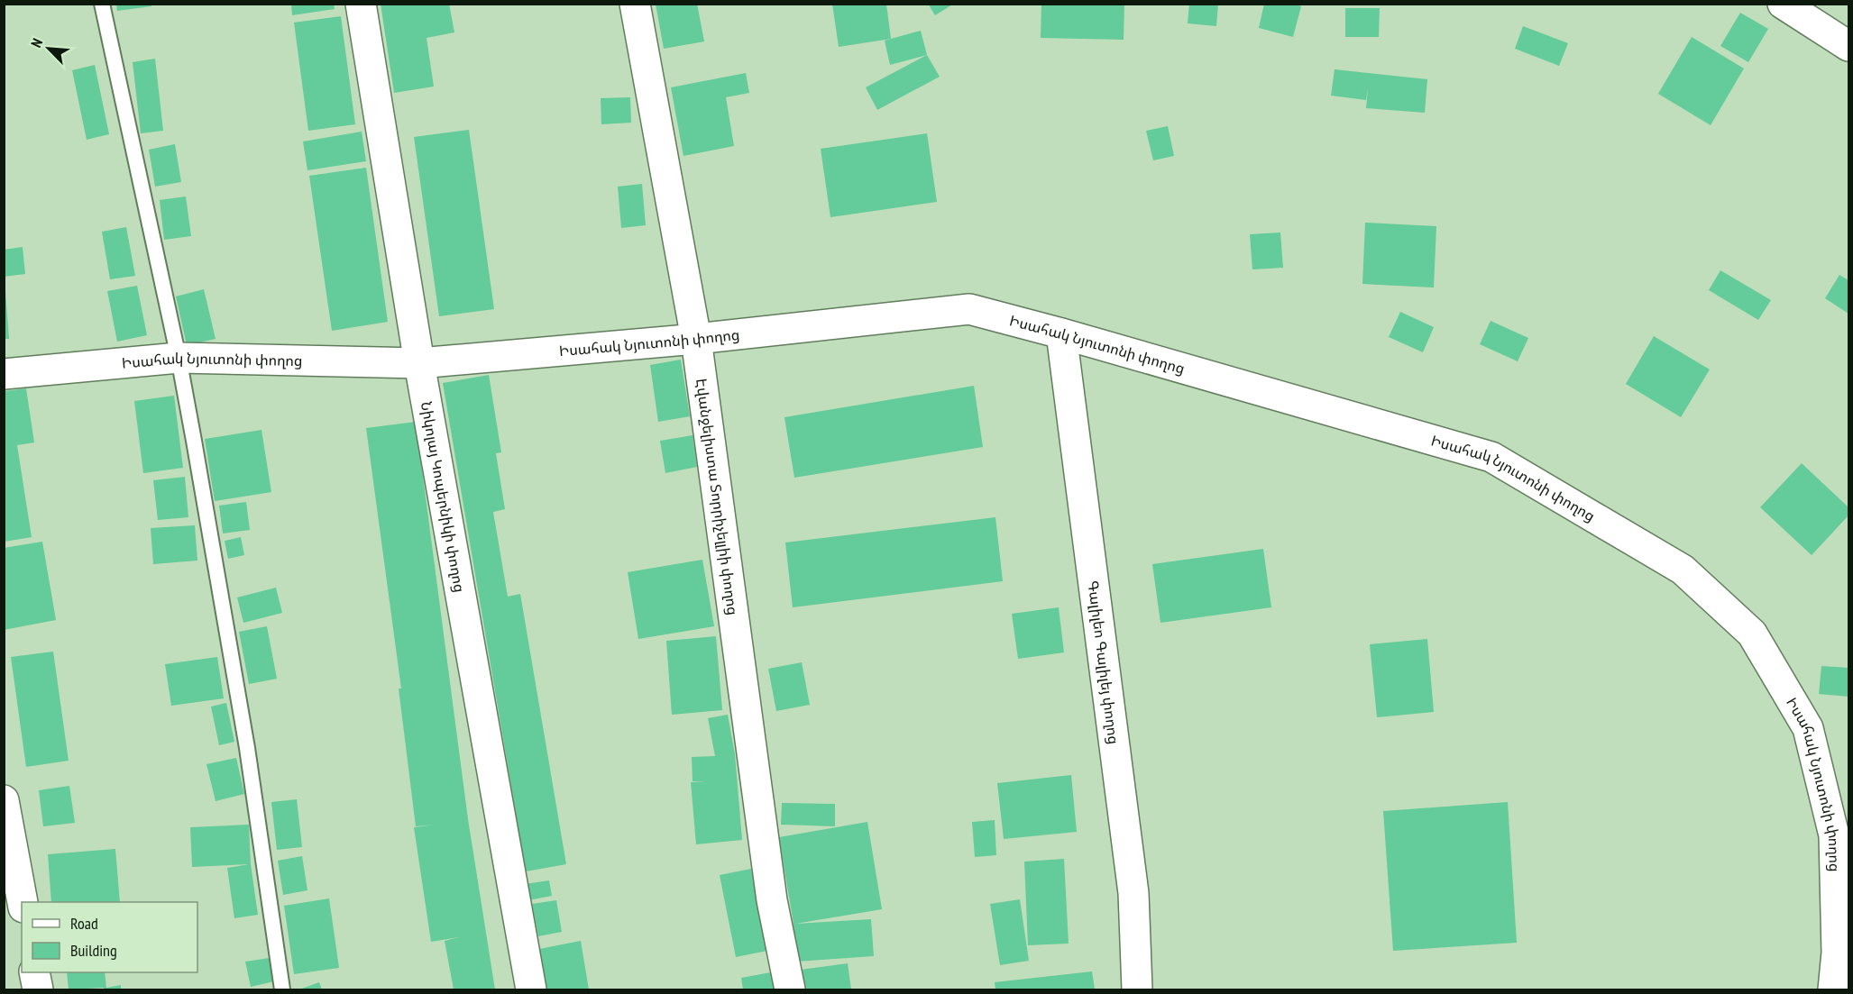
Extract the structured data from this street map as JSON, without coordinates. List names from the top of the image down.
{
  "streets": {
    "street": [
      "Իսահակ Նյուտոնի փողոց",
      "Էվանջելիստա Տորրիչելլիի փողոց",
      "Նիկոլայ Կոպերնիկի փողոց",
      "Գալիլեո Գալիլեյ փողոց"
    ]
  },
  "crossings": [
    ["Իսահակ Նյուտոնի փողոց", "Էվանջելիստա Տորրիչելլիի փողոց"],
    ["Իսահակ Նյուտոնի փողոց", "Նիկոլայ Կոպերնիկի փողոց"],
    ["Իսահակ Նյուտոնի փողոց", "Գալիլեո Գալիլեյ փողոց"]
  ],
  "legend": ["Road", "Building"],
  "north": "top left"
}
